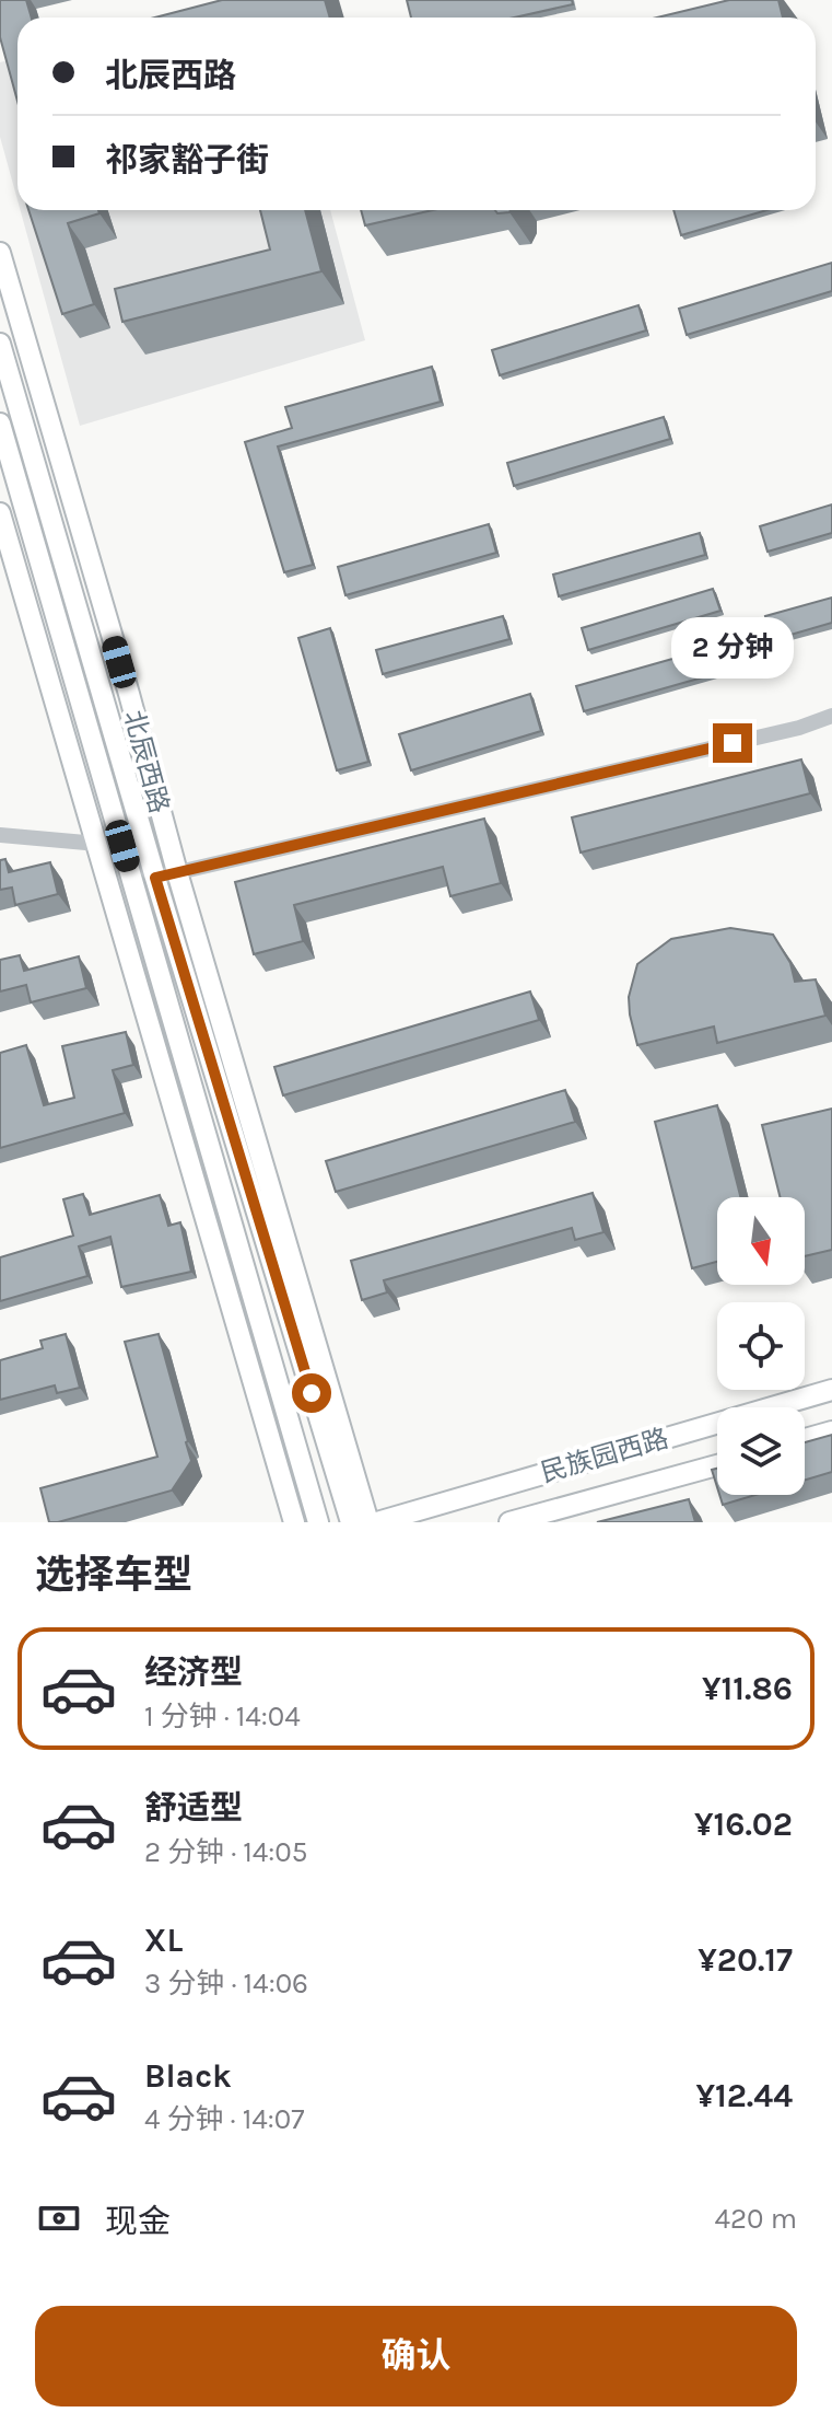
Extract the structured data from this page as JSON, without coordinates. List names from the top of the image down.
{
  "streets": {
    "main road": ["北辰西路", "民族园西路"]
  },
  "north": "bottom",
  "page": {
    "banner": ["北辰西路", "祁家豁子街"],
    "bubble": "2 分钟",
    "heading": "选择车型",
    "list": [
      {
        "name": "经济型",
        "note": "1 分钟 · 14:04",
        "value": "¥11.86"
      },
      {
        "name": "舒适型",
        "note": "2 分钟 · 14:05",
        "value": "¥16.02"
      },
      {
        "name": "XL",
        "note": "3 分钟 · 14:06",
        "value": "¥20.17"
      },
      {
        "name": "Black",
        "note": "4 分钟 · 14:07",
        "value": "¥12.44"
      }
    ],
    "pay": ["现金", "420 m"],
    "buttons": "确认"
  }
}
